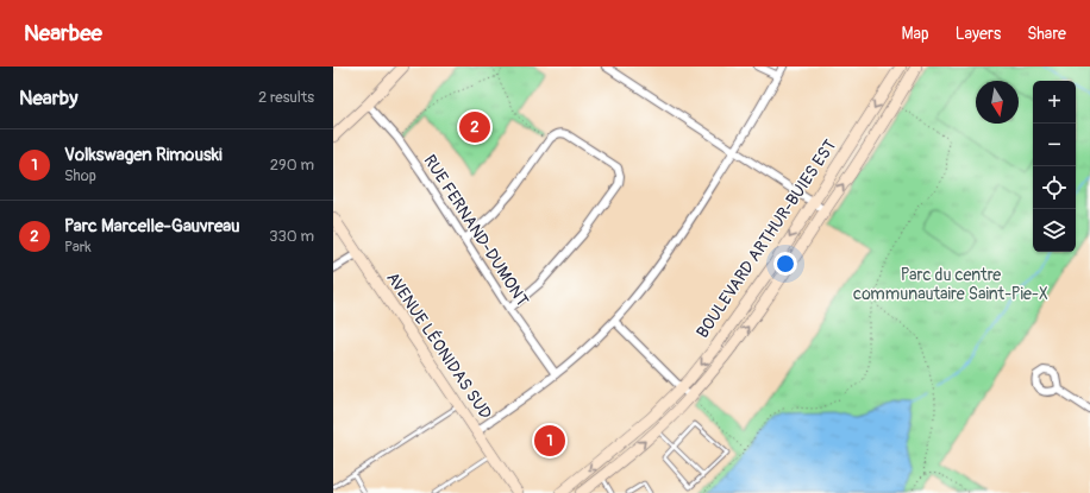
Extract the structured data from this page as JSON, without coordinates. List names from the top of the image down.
{
  "streets": {
    "street": ["RUE FERNAND-DUMONT", "BOULEVARD ARTHUR-BUIES EST", "AVENUE LÉONIDAS SUD"]
  },
  "parks": ["Parc du centre communautaire Saint-Pie-X"],
  "north": "bottom",
  "page": {
    "header": "Nearbee",
    "nav": ["Map", "Layers", "Share"],
    "heading": ["Nearby", "2 results"],
    "map_buttons": ["+", "−"],
    "pins": ["2", "1"],
    "list": [
      {
        "mark": "1",
        "name": "Volkswagen Rimouski",
        "note": "Shop",
        "value": "290 m"
      },
      {
        "mark": "2",
        "name": "Parc Marcelle-Gauvreau",
        "note": "Park",
        "value": "330 m"
      }
    ]
  }
}
